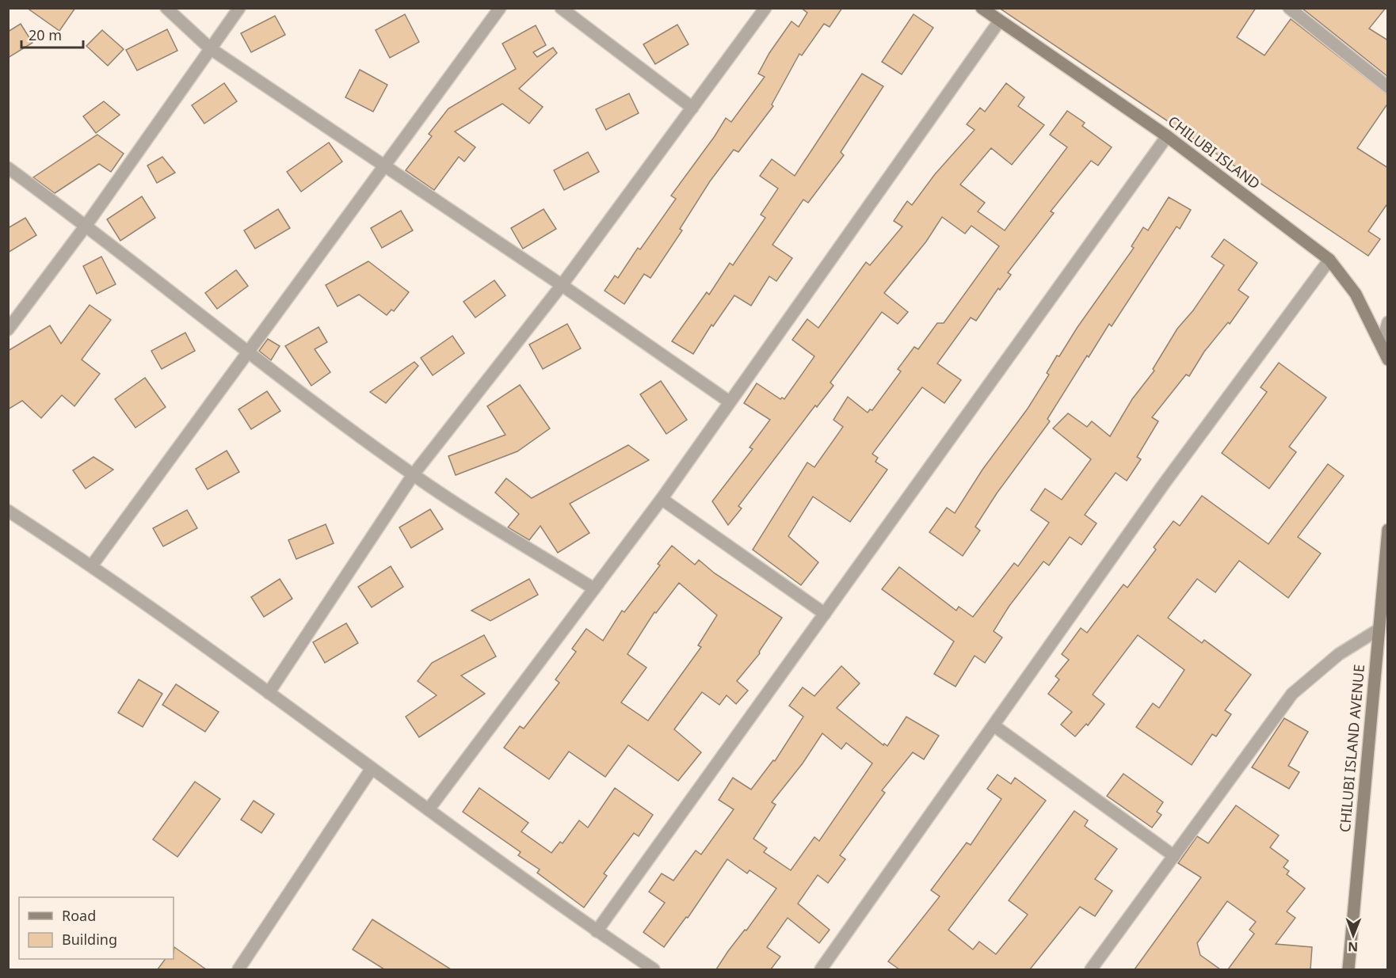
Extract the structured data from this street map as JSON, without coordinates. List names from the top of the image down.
{
  "streets": {
    "street": ["CHILUBI ISLAND", "CHILUBI ISLAND AVENUE"]
  },
  "legend": ["Road", "Building"],
  "scale_bar": "20 m",
  "north": "bottom"
}
